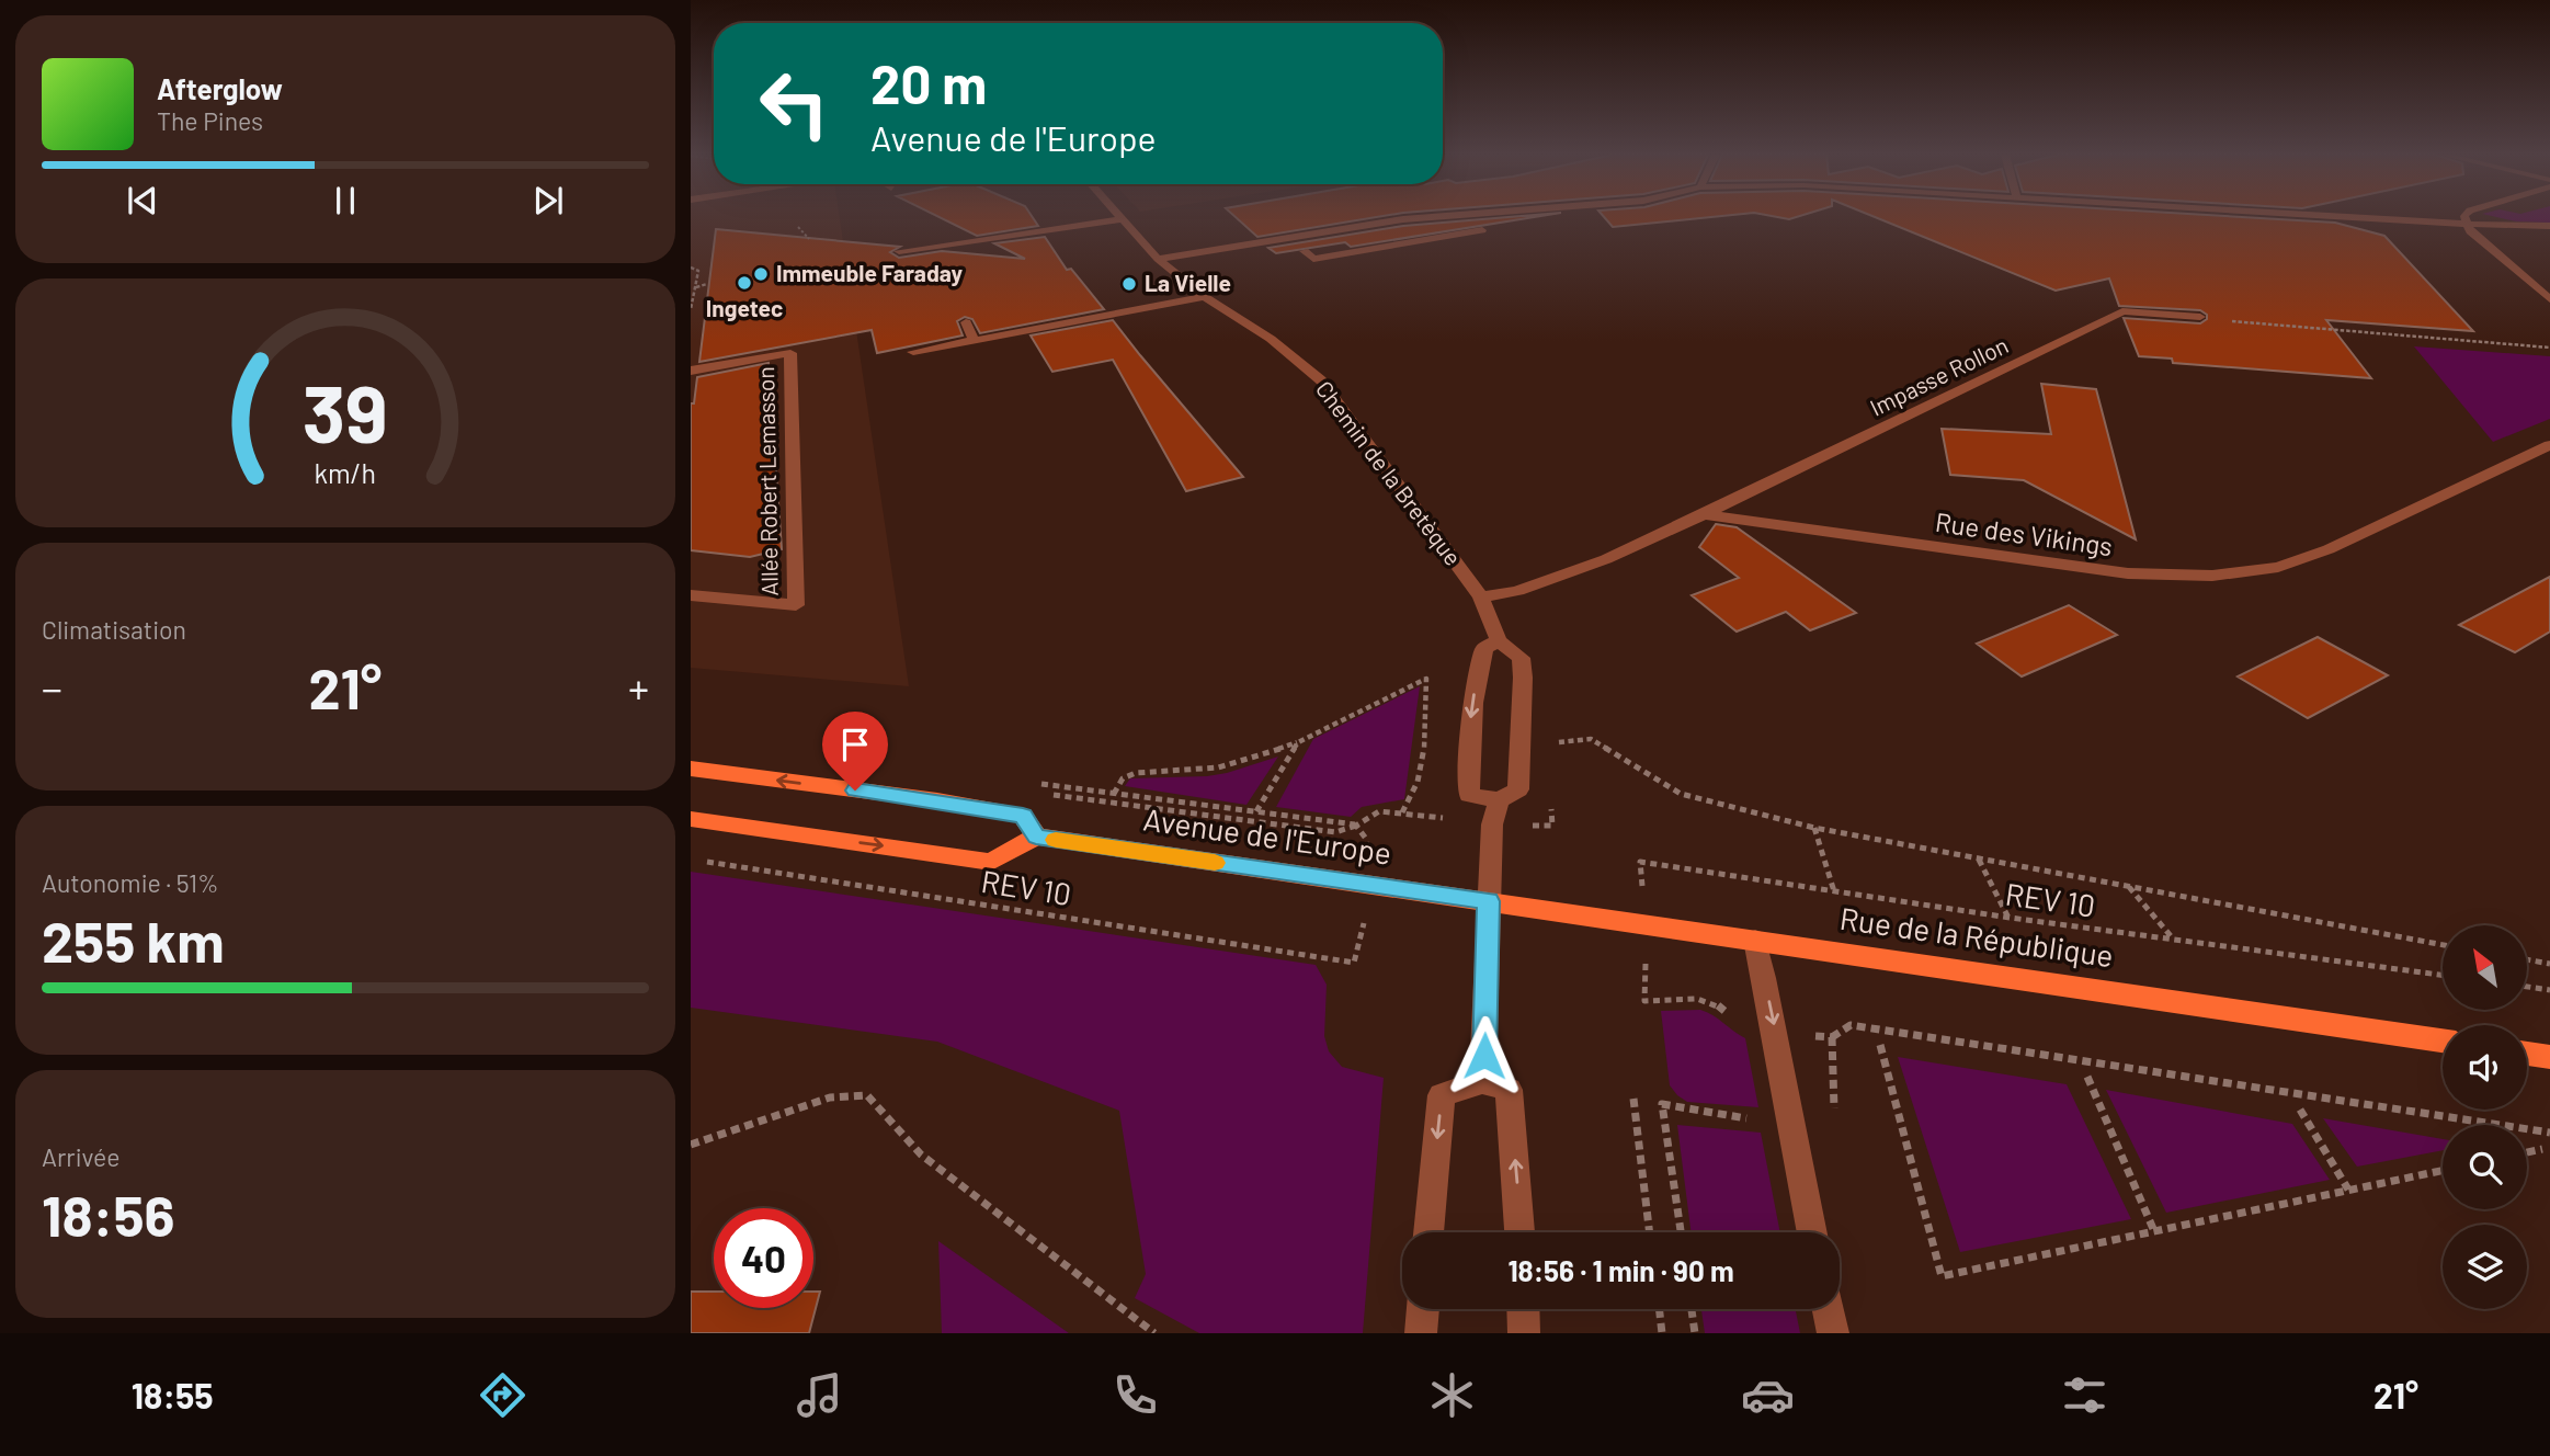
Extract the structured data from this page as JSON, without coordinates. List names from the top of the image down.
{
  "streets": {
    "main road": ["Avenue de l'Europe", "Rue de la République"],
    "street": [
      "Impasse Rollon",
      "Chemin de la Bretèque",
      "Allée Robert Lemasson",
      "Rue des Vikings"
    ],
    "path": ["REV 10"]
  },
  "crossings": [
    ["Impasse Rollon", "Rue des Vikings"],
    ["Chemin de la Bretèque", "Avenue de l'Europe"],
    ["Chemin de la Bretèque", "Rue de la République"],
    ["Avenue de l'Europe", "Rue de la République"]
  ],
  "places": ["Immeuble Faraday", "Ingetec", "La Vielle"],
  "north": "top left",
  "page": {
    "turn": ["20 m", "Avenue de l'Europe"],
    "song": ["Afterglow", "The Pines"],
    "tile": [
      "Climatisation",
      ["Autonomie · 51%", "255 km"],
      ["Arrivée", "18:56"]
    ],
    "heat": ["−", "21°", "+"],
    "limit": "40",
    "trip": "18:56 · 1 min · 90 m",
    "tabs": ["18:55", "21°"],
    "gauge": ["39", "km/h"]
  }
}
